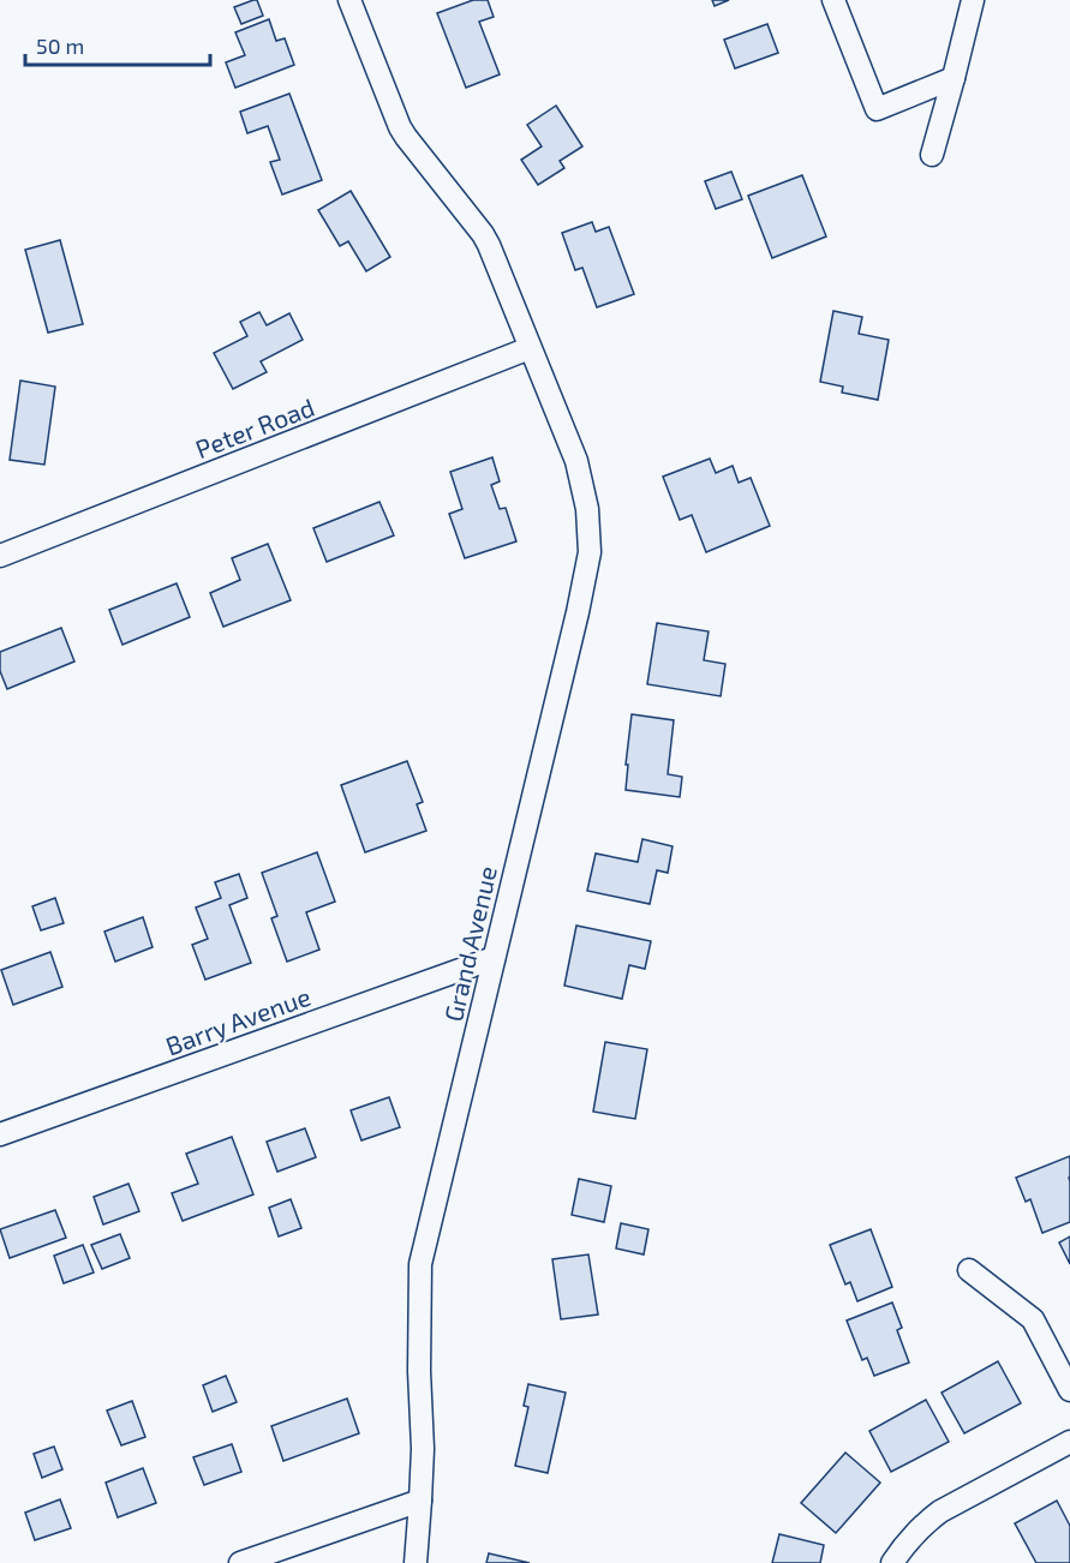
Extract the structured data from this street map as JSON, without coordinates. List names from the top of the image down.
{
  "streets": {
    "street": ["Peter Road", "Grand Avenue", "Barry Avenue"]
  },
  "crossings": [
    ["Peter Road", "Grand Avenue"],
    ["Grand Avenue", "Barry Avenue"]
  ],
  "scale_bar": "50 m"
}
